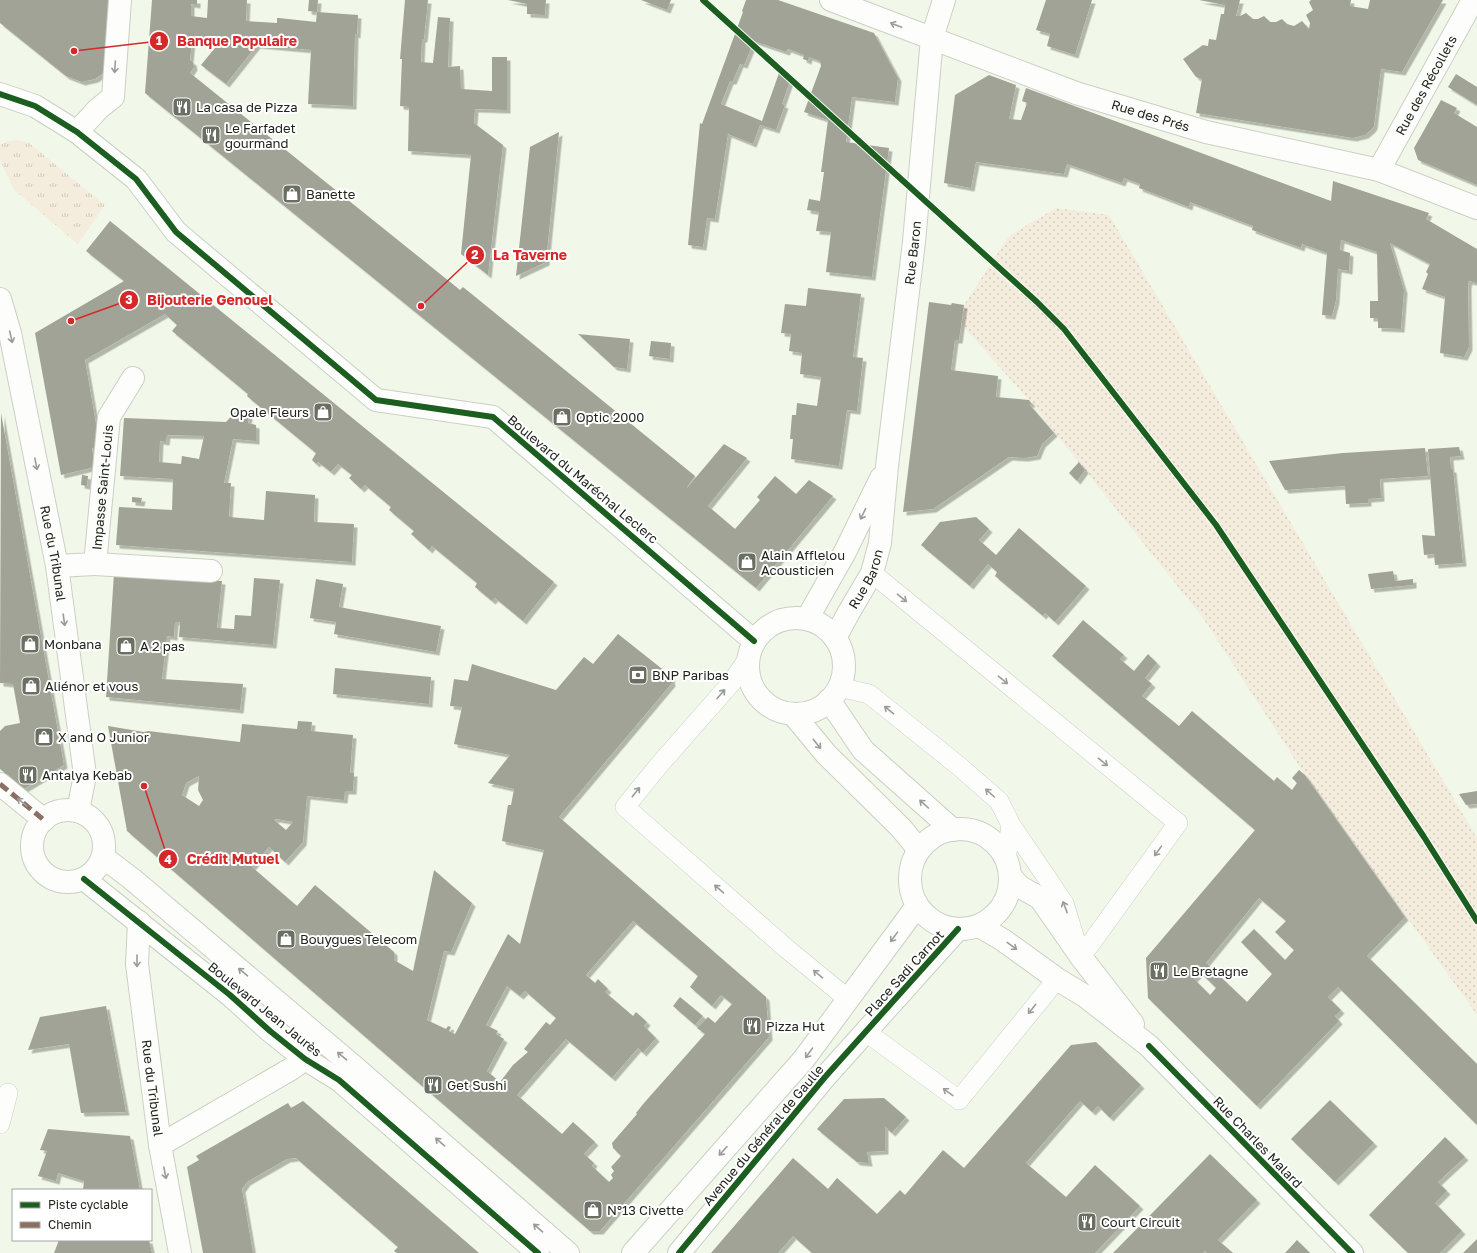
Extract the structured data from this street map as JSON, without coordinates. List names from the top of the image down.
{
  "streets": {
    "main road": [
      "Rue des Récollets",
      "Rue des Prés",
      "Rue Baron",
      "Boulevard du Maréchal Leclerc",
      "Impasse Saint-Louis",
      "Rue du Tribunal",
      "Place Sadi Carnot",
      "Boulevard Jean Jaurès",
      "Avenue du Général de Gaulle",
      "Rue Charles Malard"
    ]
  },
  "crossings": [
    ["Rue des Récollets", "Rue des Prés"],
    ["Rue des Prés", "Rue Baron"],
    ["Rue Baron", "Boulevard du Maréchal Leclerc"],
    ["Impasse Saint-Louis", "Rue du Tribunal"],
    ["Rue du Tribunal", "Boulevard Jean Jaurès"],
    ["Place Sadi Carnot", "Avenue du Général de Gaulle"]
  ],
  "one_way": ["Rue du Tribunal"],
  "places": {
    "other": [
      "Banque Populaire",
      "La Taverne",
      "Bijouterie Genouel",
      "Crédit Mutuel"
    ],
    "restaurant": [
      "La casa de Pizza",
      "Le Farfadet gourmand",
      "Antalya Kebab",
      "Le Bretagne",
      "Pizza Hut",
      "Get Sushi",
      "Court Circuit"
    ],
    "shop": [
      "Banette",
      "Opale Fleurs",
      "Optic 2000",
      "Alain Afflelou Acousticien",
      "Monbana",
      "A 2 pas",
      "Aliénor et vous",
      "X and O Junior",
      "Bouygues Telecom",
      "N°13 Civette"
    ],
    "bank": ["BNP Paribas"]
  },
  "legend": ["Piste cyclable", "Chemin"]
}
